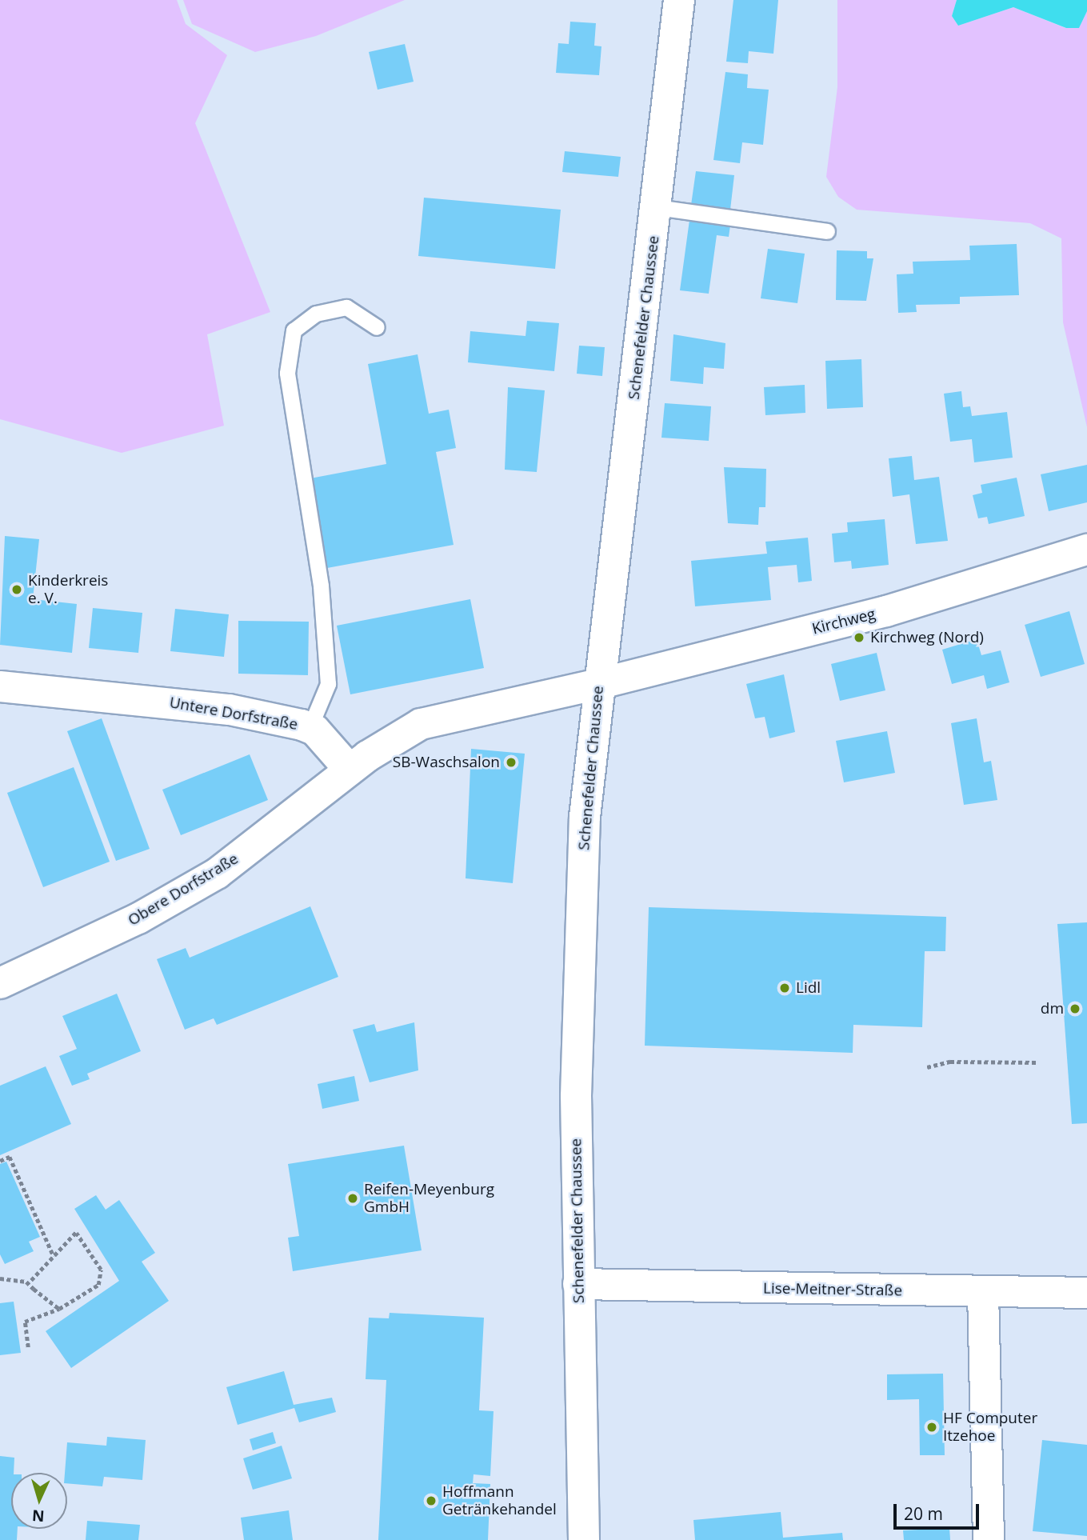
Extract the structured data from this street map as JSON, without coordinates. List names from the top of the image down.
{
  "streets": {
    "street": [
      "Schenefelder Chaussee",
      "Kirchweg",
      "Untere Dorfstraße",
      "Obere Dorfstraße",
      "Lise-Meitner-Straße"
    ]
  },
  "crossings": [
    ["Schenefelder Chaussee", "Kirchweg"],
    ["Schenefelder Chaussee", "Lise-Meitner-Straße"],
    ["Untere Dorfstraße", "Obere Dorfstraße"]
  ],
  "places": [
    "Kinderkreis e. V.",
    "Kirchweg (Nord)",
    "SB-Waschsalon",
    "Lidl",
    "dm",
    "Reifen-Meyenburg GmbH",
    "HF Computer Itzehoe",
    "Hoffmann Getränkehandel"
  ],
  "scale_bar": "20 m",
  "north": "bottom"
}
